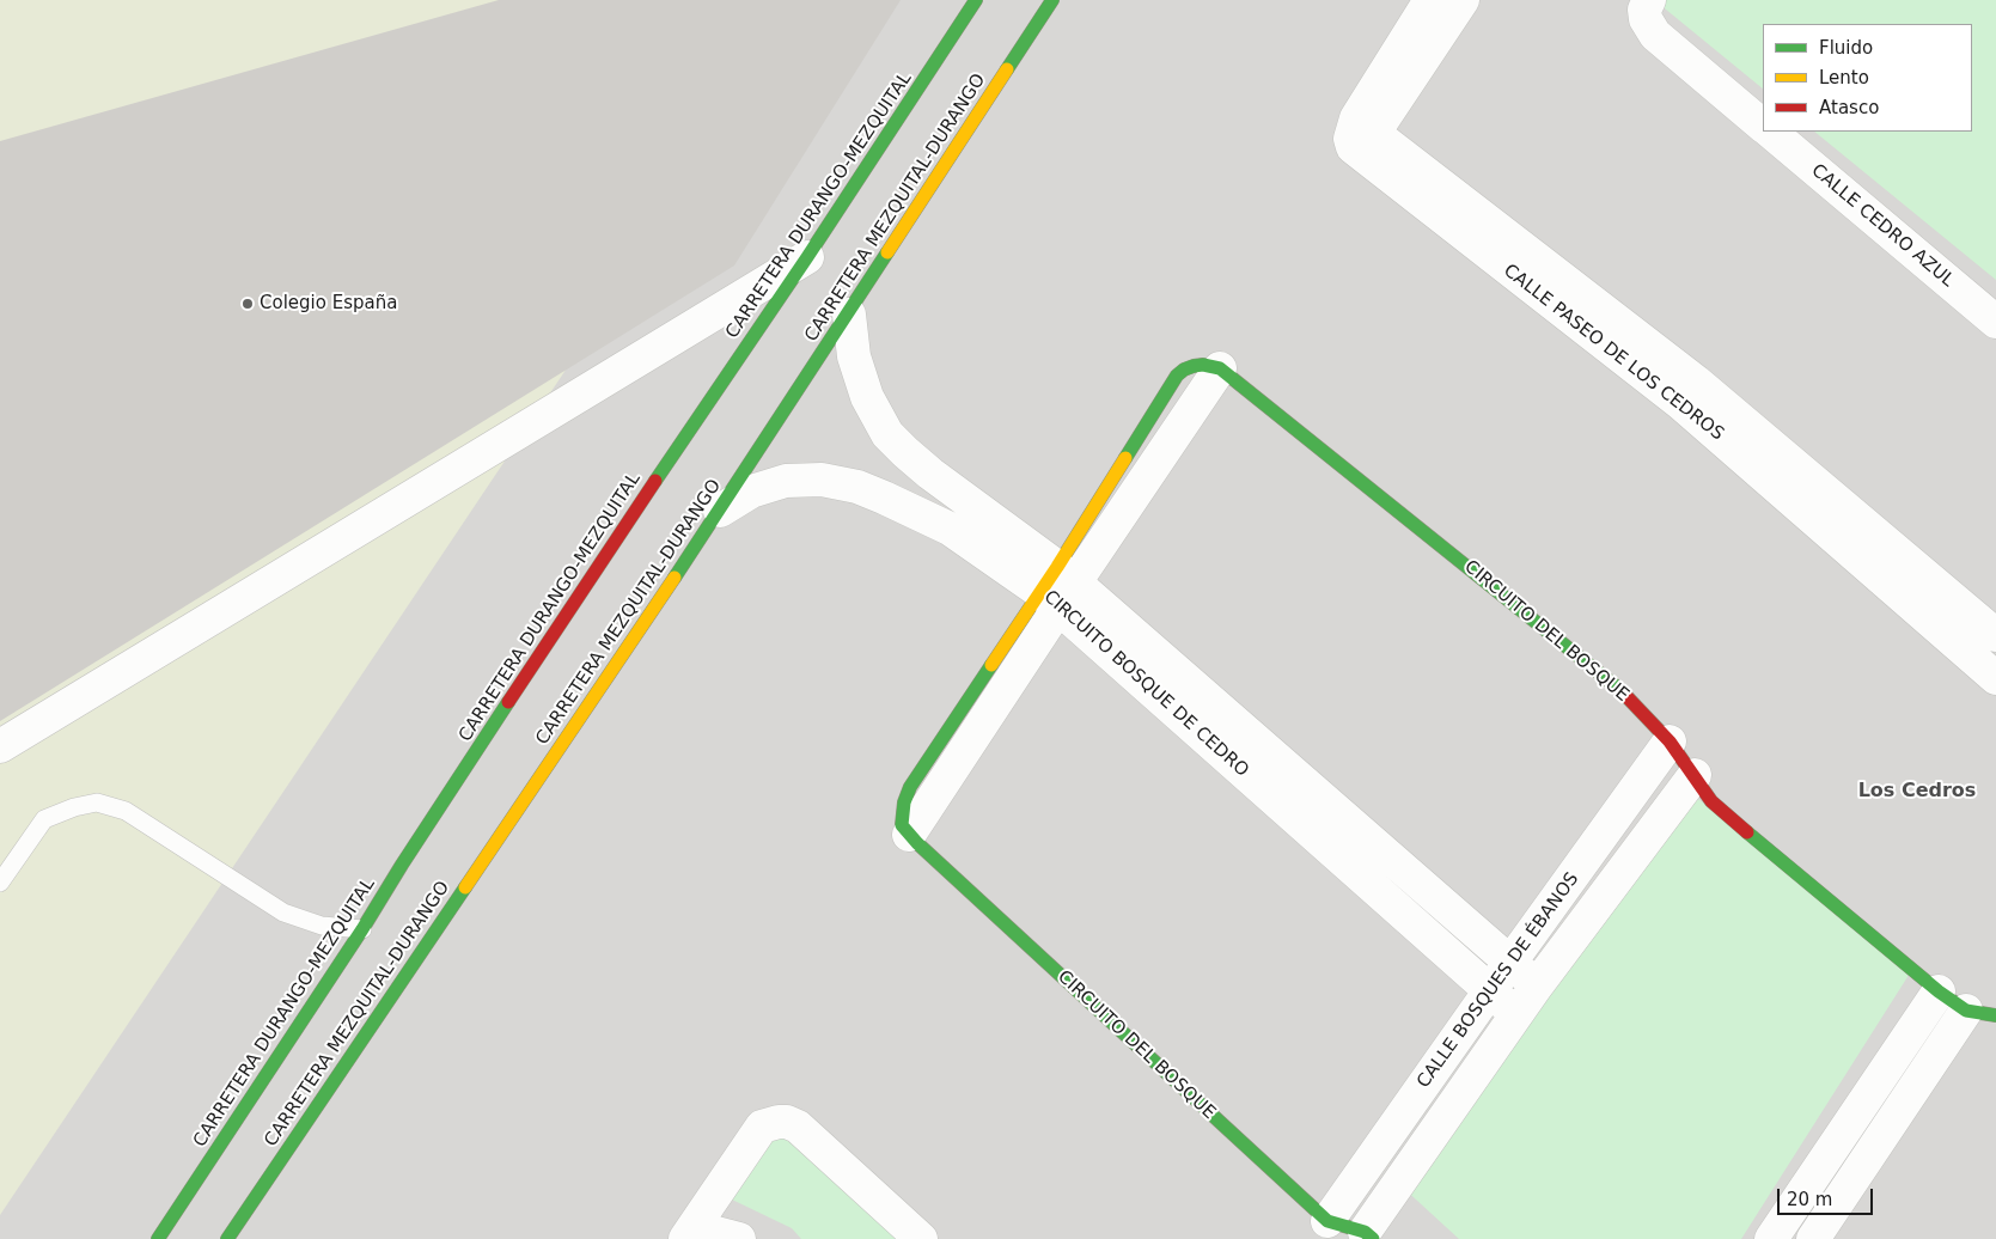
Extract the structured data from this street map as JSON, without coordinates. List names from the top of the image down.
{
  "streets": {
    "main road": ["CARRETERA DURANGO-MEZQUITAL", "CARRETERA MEZQUITAL-DURANGO", "CIRCUITO DEL BOSQUE"],
    "street": [
      "CALLE CEDRO AZUL",
      "CALLE PASEO DE LOS CEDROS",
      "CIRCUITO BOSQUE DE CEDRO",
      "CALLE BOSQUES DE ÉBANOS"
    ]
  },
  "crossings": [
    ["CARRETERA MEZQUITAL-DURANGO", "CIRCUITO BOSQUE DE CEDRO"],
    ["CIRCUITO DEL BOSQUE", "CIRCUITO BOSQUE DE CEDRO"],
    ["CIRCUITO DEL BOSQUE", "CALLE BOSQUES DE ÉBANOS"],
    ["CIRCUITO BOSQUE DE CEDRO", "CALLE BOSQUES DE ÉBANOS"]
  ],
  "districts": ["Los Cedros"],
  "places": ["Colegio España"],
  "legend": ["Fluido", "Lento", "Atasco"],
  "scale_bar": "20 m"
}
